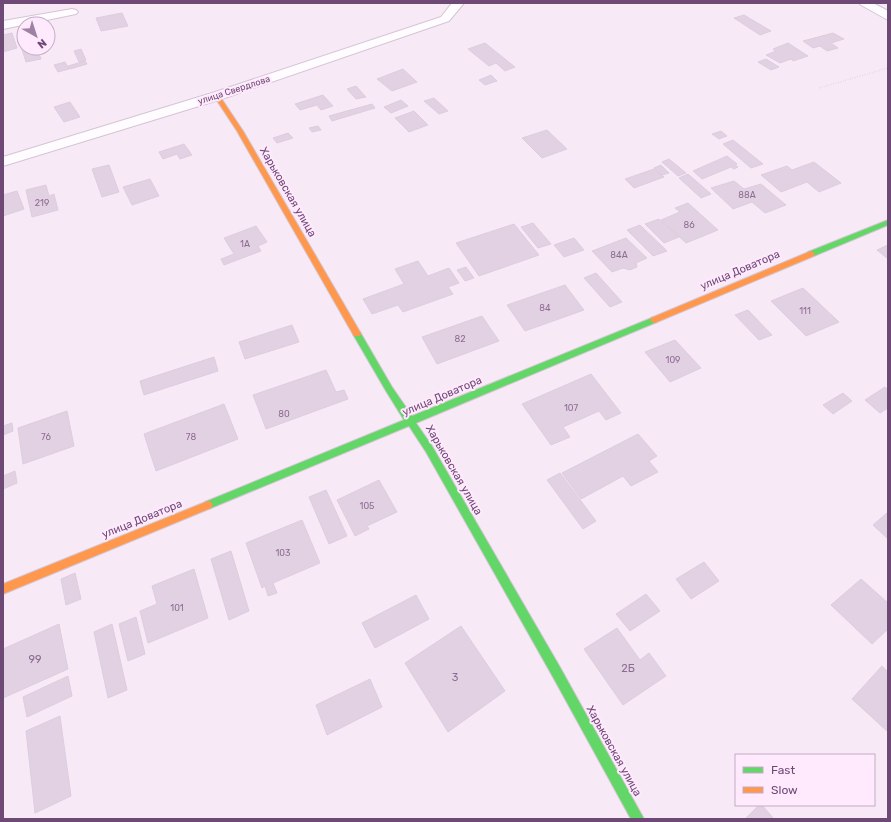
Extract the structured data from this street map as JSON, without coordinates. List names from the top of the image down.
{
  "streets": {
    "street": ["улица Свердлова", "Харьковская улица", "улица Доватора"]
  },
  "crossings": [
    ["улица Свердлова", "Харьковская улица"],
    ["Харьковская улица", "улица Доватора"]
  ],
  "house_numbers": [
    "88А",
    "219",
    "86",
    "1А",
    "84А",
    "84",
    "111",
    "82",
    "109",
    "107",
    "80",
    "76",
    "78",
    "105",
    "103",
    "101",
    "99",
    "2Б",
    "3"
  ],
  "legend": ["Fast", "Slow"],
  "north": "bottom right"
}
